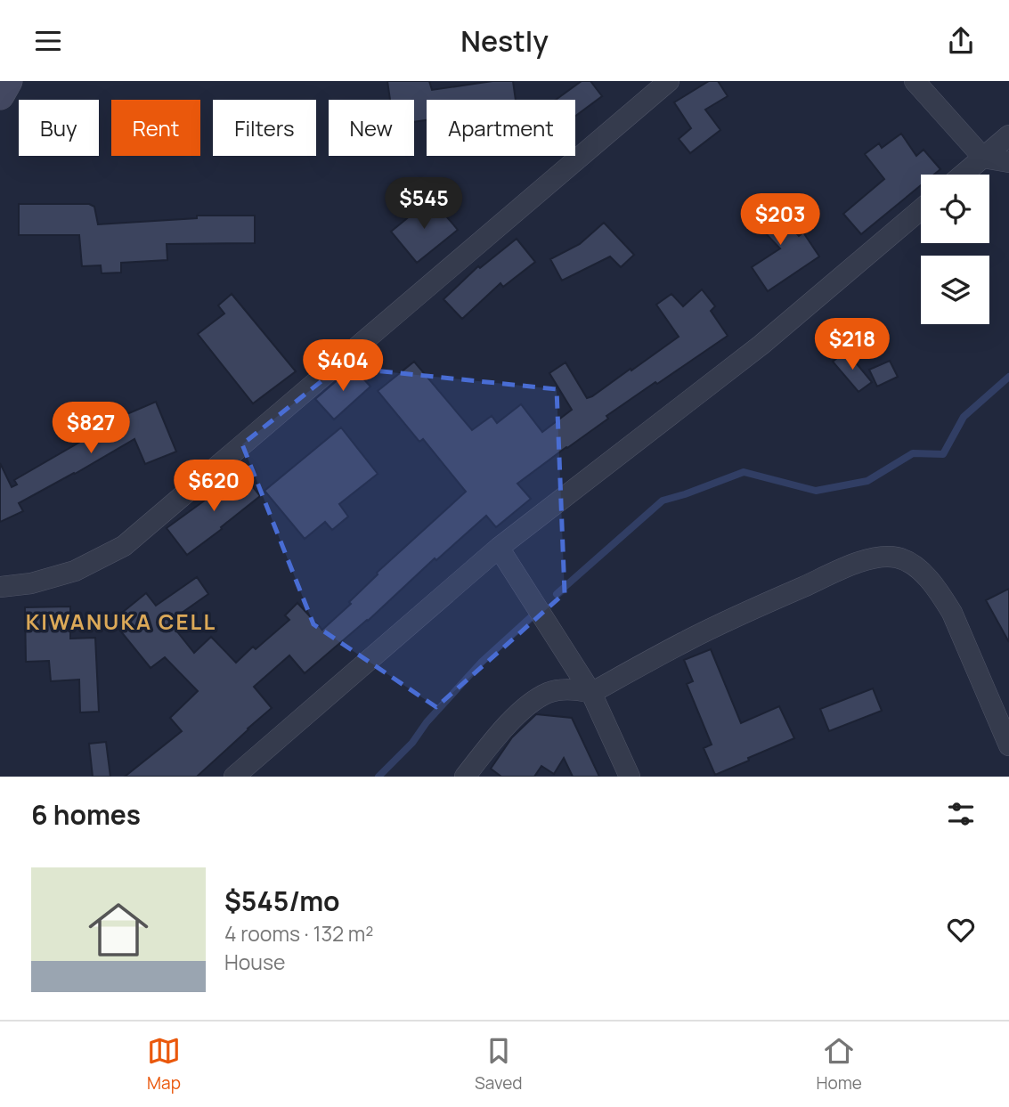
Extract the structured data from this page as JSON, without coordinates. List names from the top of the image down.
{
  "districts": ["KIWANUKA CELL"],
  "page": {
    "header": "Nestly",
    "chip": [
      "Buy",
      "Rent",
      "Filters",
      "New",
      "Apartment"
    ],
    "price": [
      "$545",
      "$203",
      "$218",
      "$404",
      "$827",
      "$620"
    ],
    "heading": "6 homes",
    "list": [
      {
        "name": "$545/mo",
        "note": "4 rooms · 132 m² · House"
      }
    ],
    "tabs": ["Map", "Saved", "Home"]
  }
}
